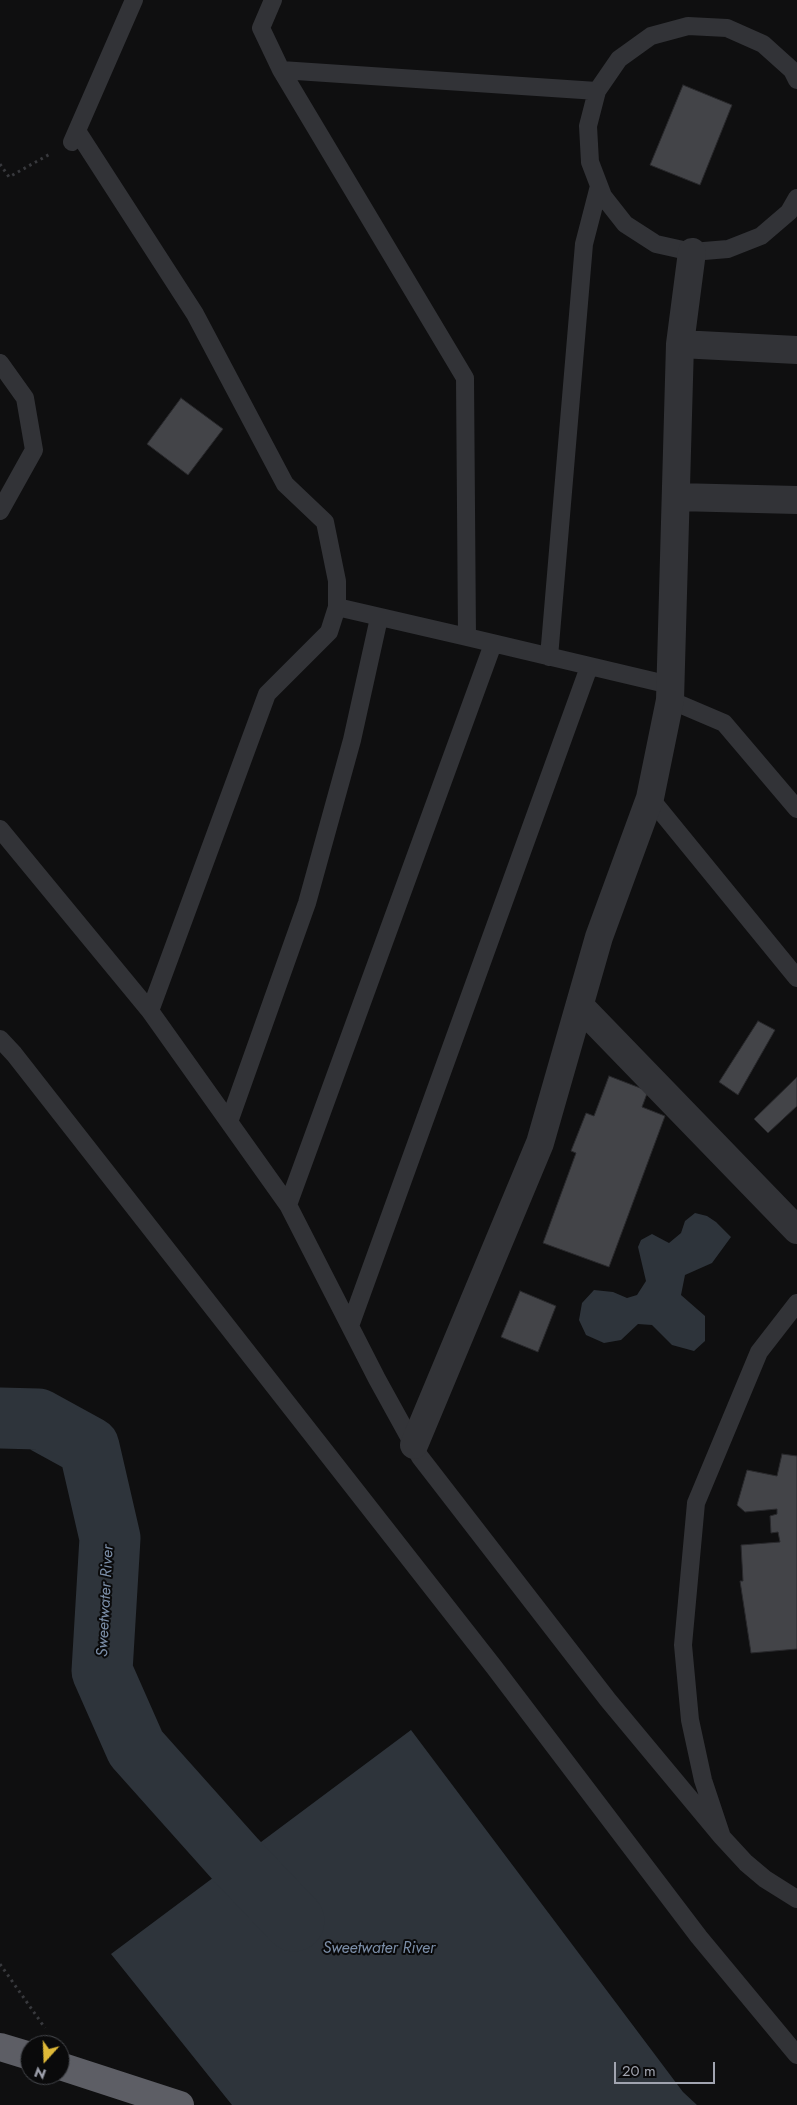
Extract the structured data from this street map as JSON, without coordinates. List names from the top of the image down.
{
  "water": ["Sweetwater River"],
  "scale_bar": "20 m",
  "north": "bottom"
}
